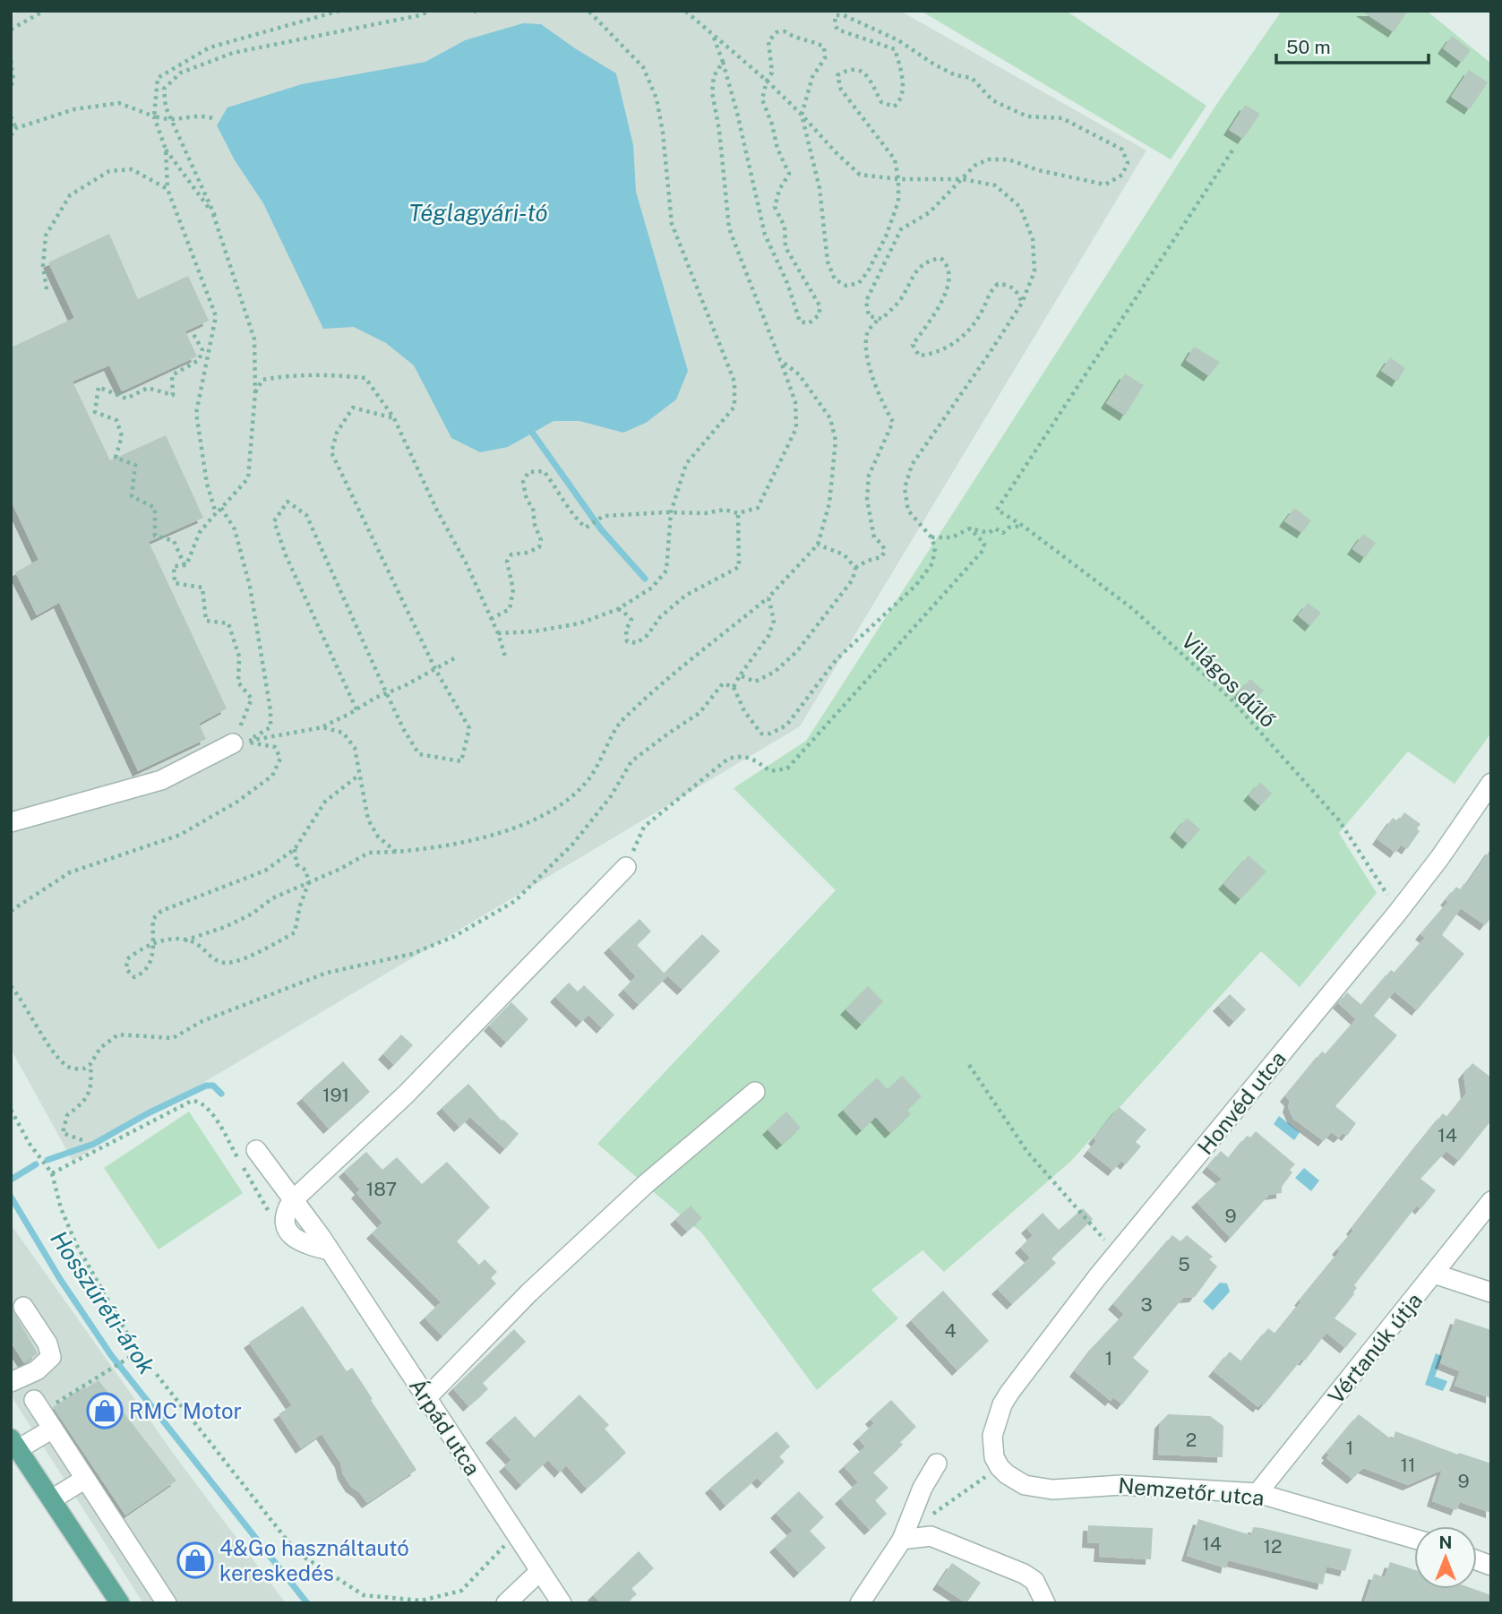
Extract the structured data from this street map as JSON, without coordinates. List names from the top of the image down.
{
  "streets": {
    "street": [
      "Honvéd utca",
      "Vértanúk útja",
      "Árpád utca",
      "Nemzetőr utca"
    ],
    "path": ["Világos dűlő"]
  },
  "crossings": [
    ["Világos dűlő", "Honvéd utca"],
    ["Honvéd utca", "Nemzetőr utca"],
    ["Vértanúk útja", "Nemzetőr utca"]
  ],
  "water": ["Téglagyári-tó", "Hosszúréti-árok"],
  "places": {
    "shop": ["RMC Motor", "4&Go használtautó kereskedés"]
  },
  "house_numbers": [
    "191",
    "14",
    "187",
    "9",
    "5",
    "3",
    "4",
    "1",
    "2",
    "1",
    "11",
    "9",
    "14",
    "12"
  ],
  "scale_bar": "50 m",
  "north": "top"
}
